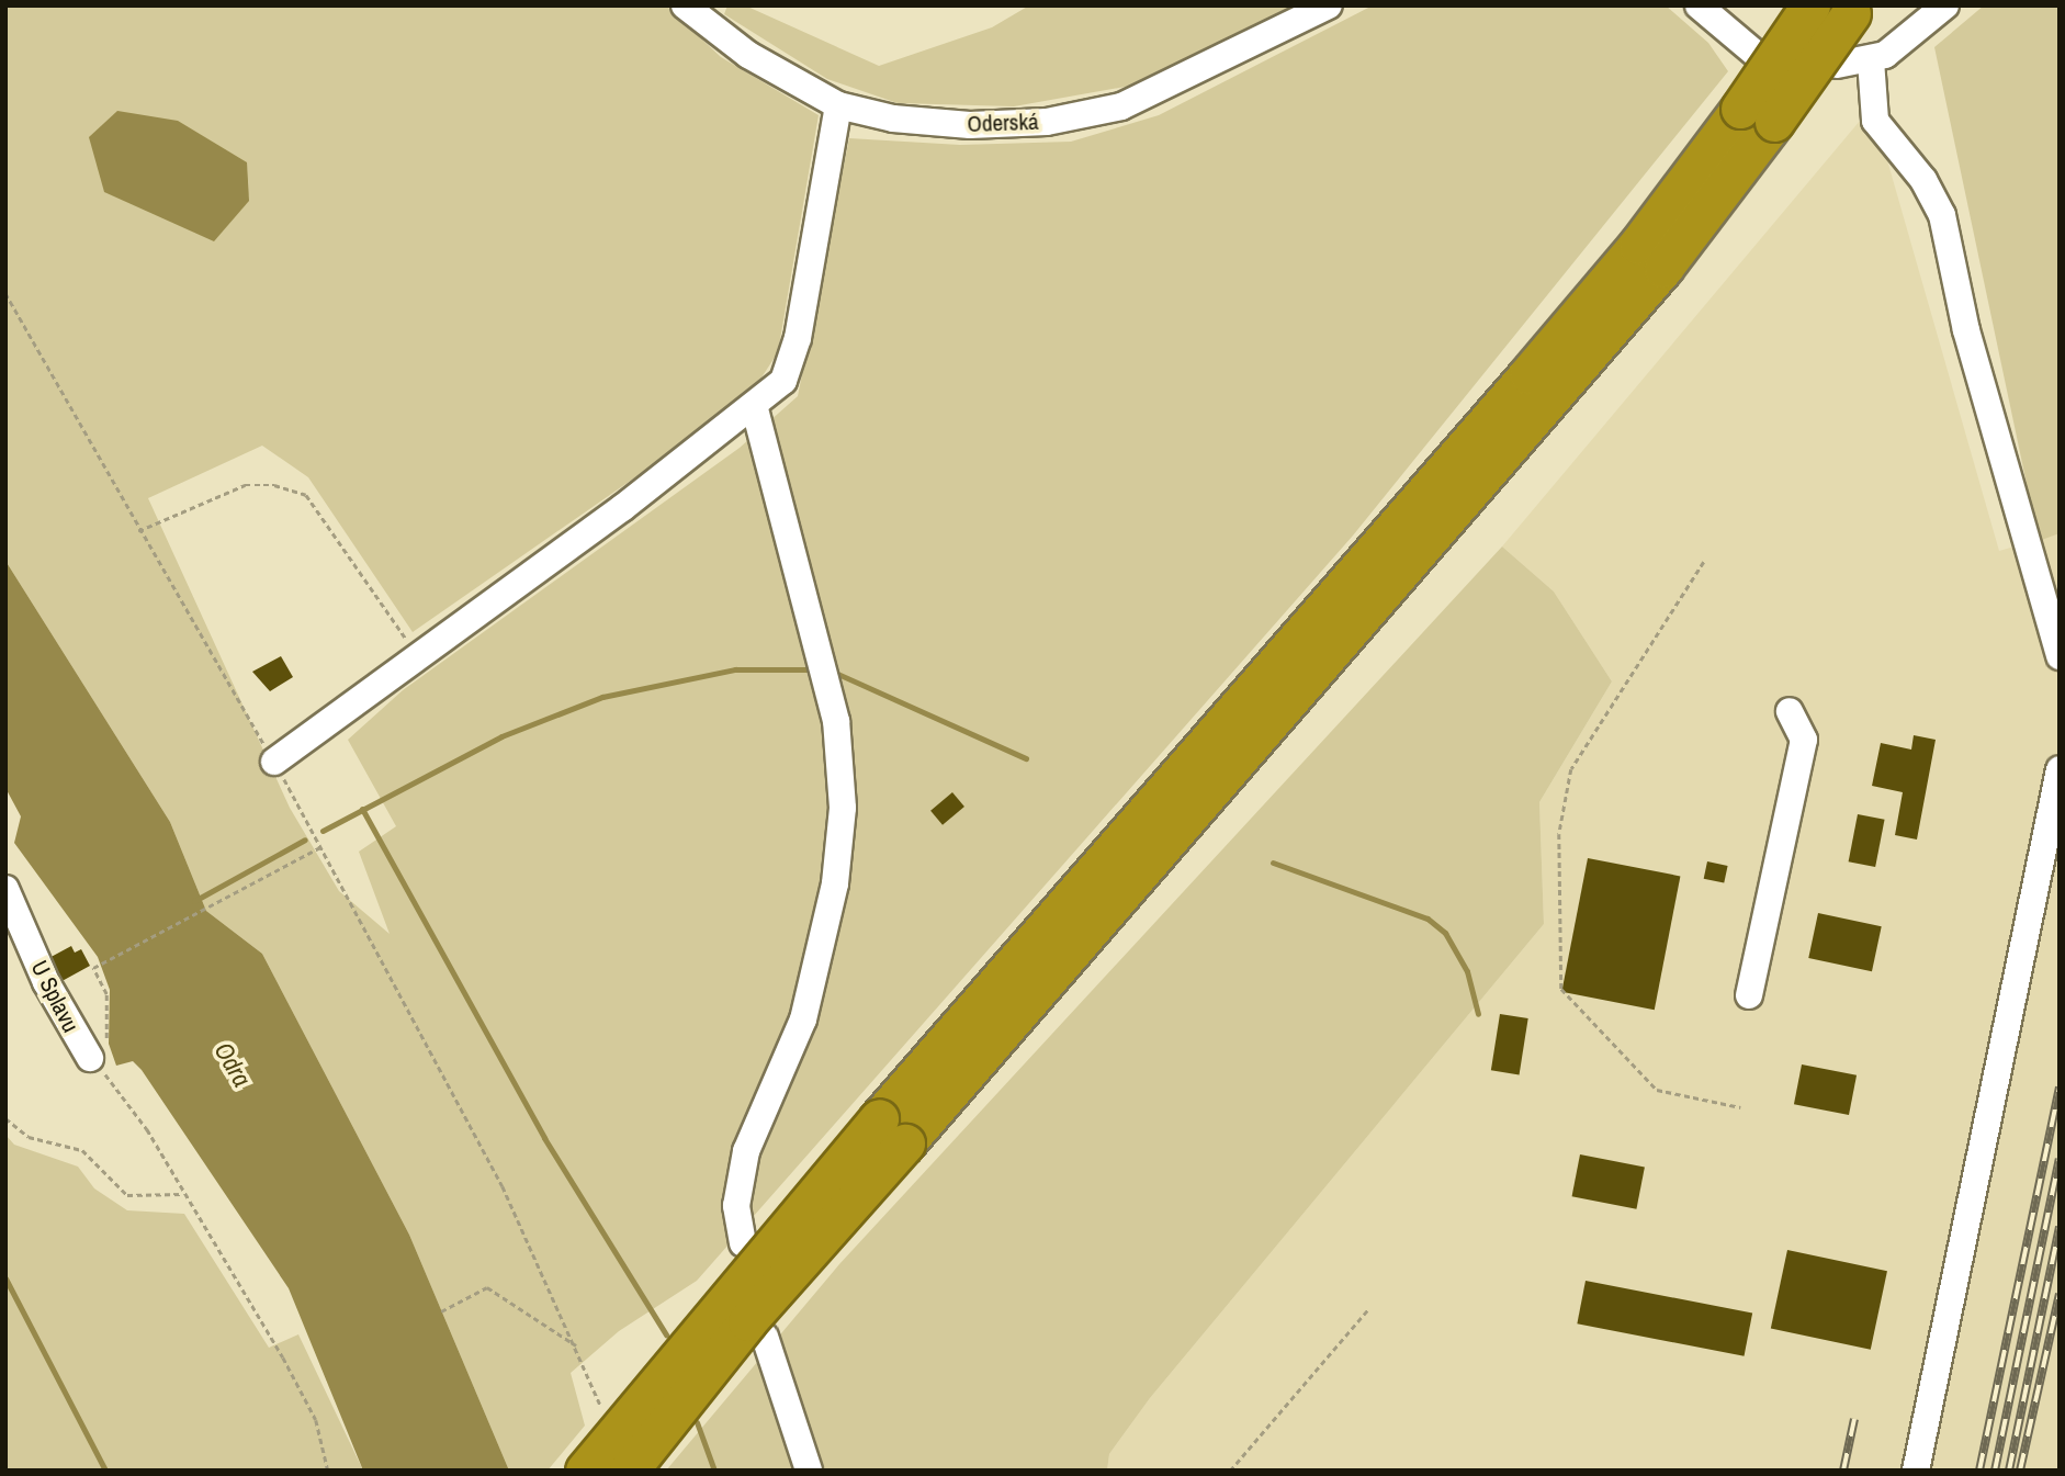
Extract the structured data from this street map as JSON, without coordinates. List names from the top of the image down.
{
  "streets": {
    "street": ["Oderská", "U Splavu"]
  },
  "water": ["Odra"]
}
